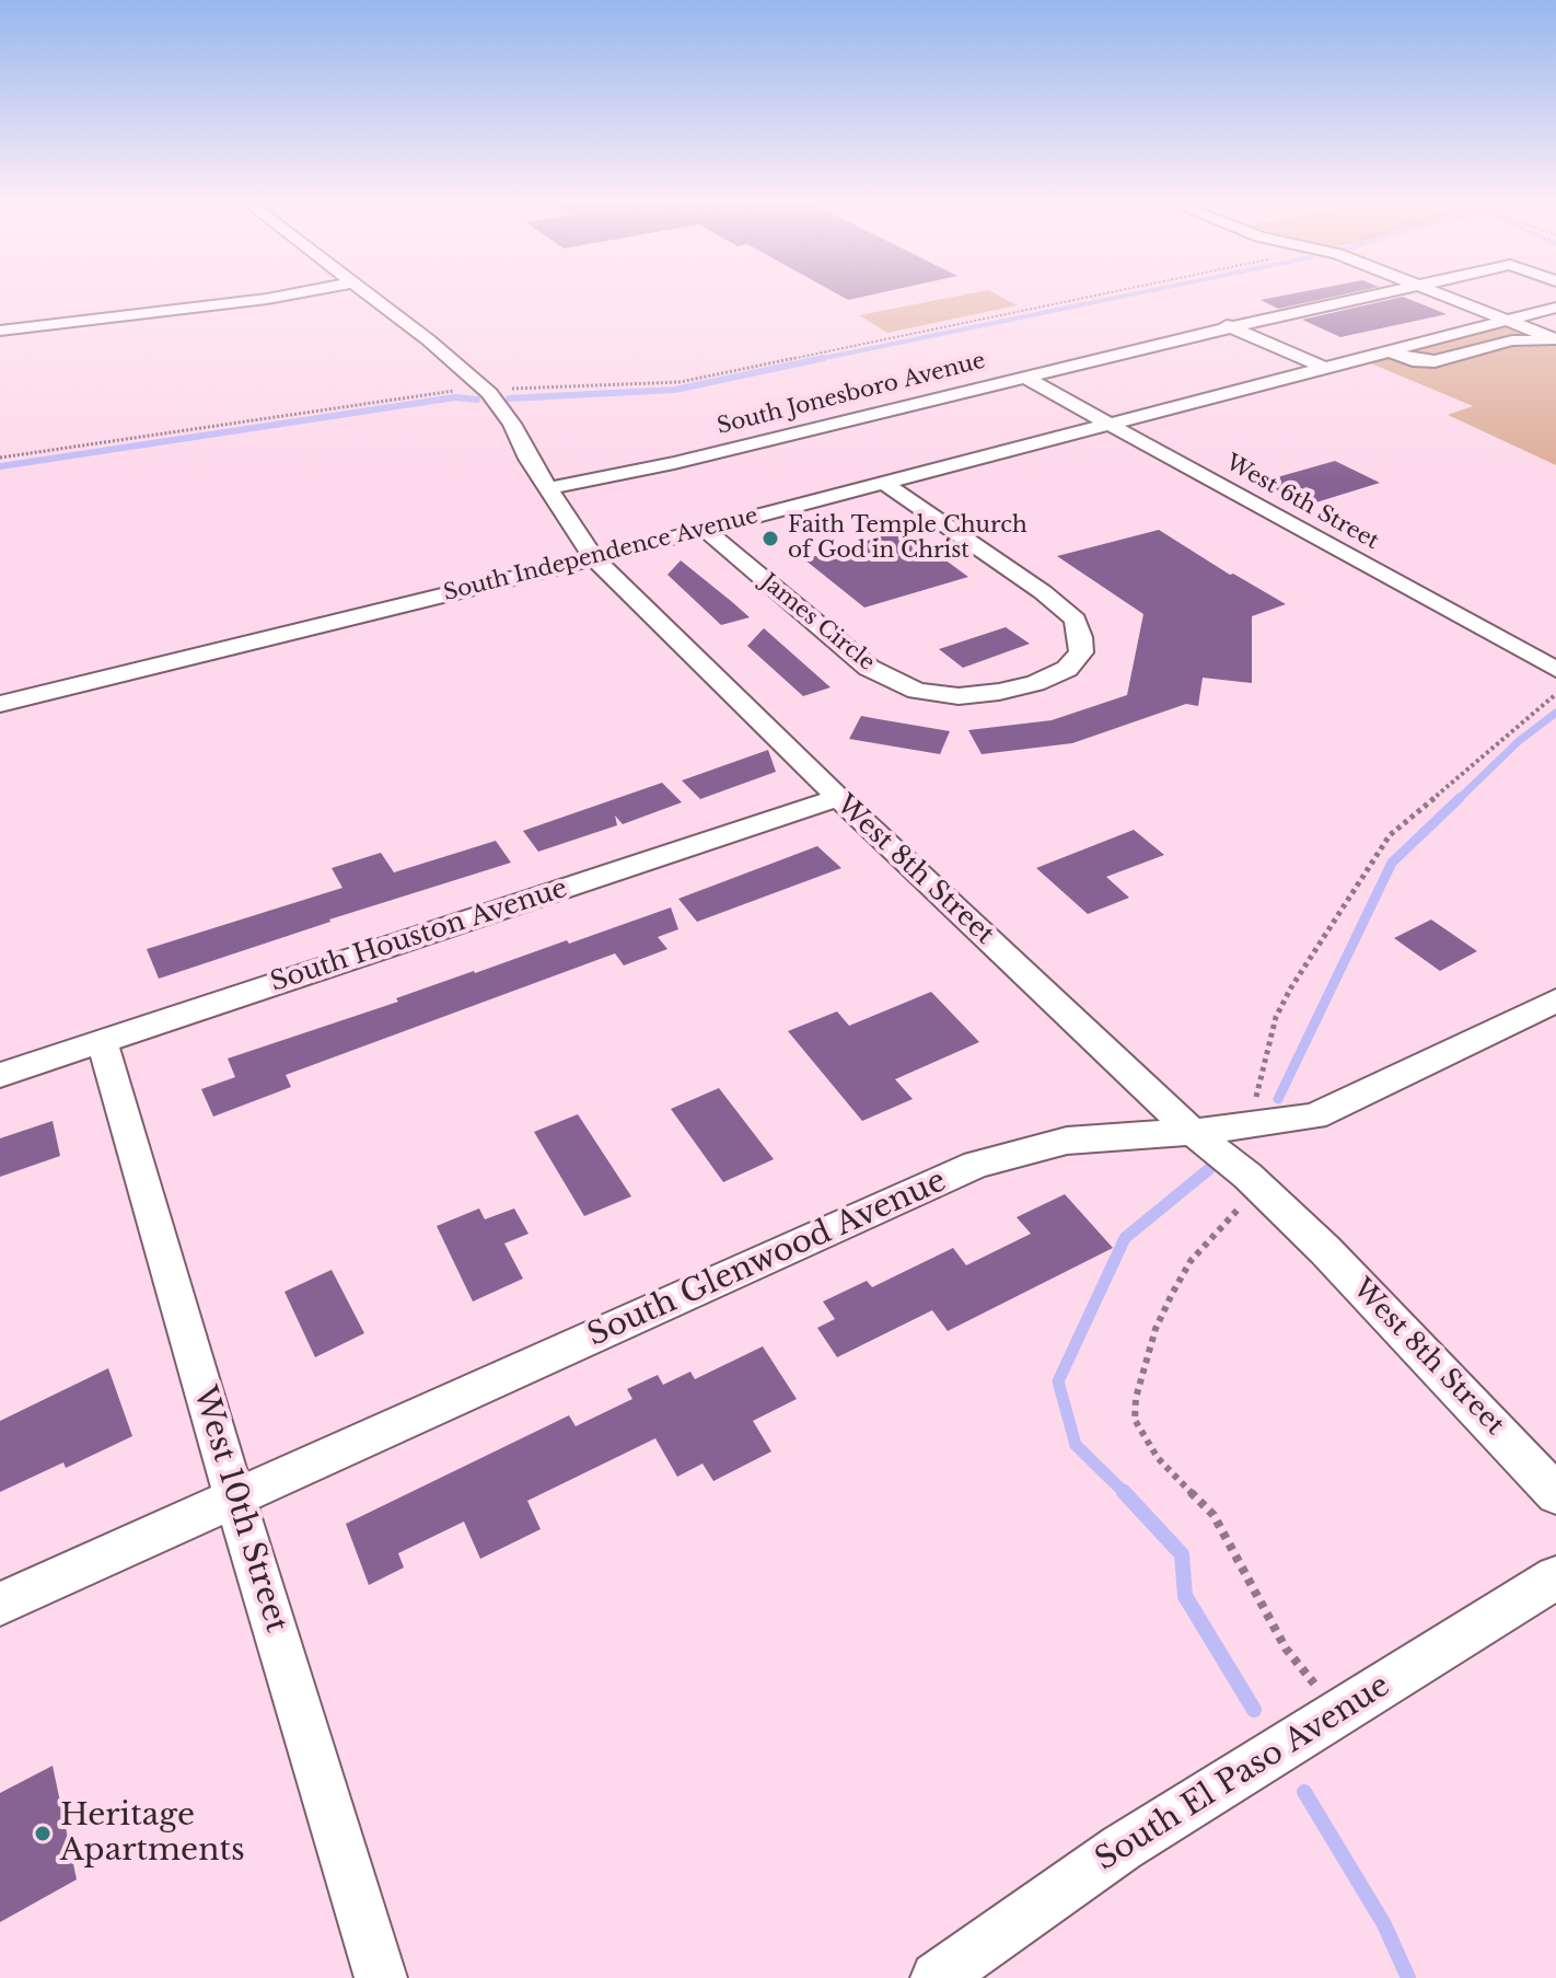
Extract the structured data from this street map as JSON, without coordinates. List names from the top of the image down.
{
  "streets": {
    "street": [
      "South Jonesboro Avenue",
      "West 6th Street",
      "South Independence Avenue",
      "James Circle",
      "West 8th Street",
      "South Houston Avenue",
      "South Glenwood Avenue",
      "West 10th Street",
      "South El Paso Avenue"
    ]
  },
  "crossings": [
    ["South Jonesboro Avenue", "West 6th Street"],
    ["South Jonesboro Avenue", "West 8th Street"],
    ["West 6th Street", "South Independence Avenue"],
    ["South Independence Avenue", "James Circle"],
    ["South Independence Avenue", "West 8th Street"],
    ["West 8th Street", "South Houston Avenue"],
    ["West 8th Street", "South Glenwood Avenue"],
    ["South Houston Avenue", "West 10th Street"],
    ["South Glenwood Avenue", "West 10th Street"]
  ],
  "places": ["Faith Temple Church of God in Christ", "Heritage Apartments"]
}
